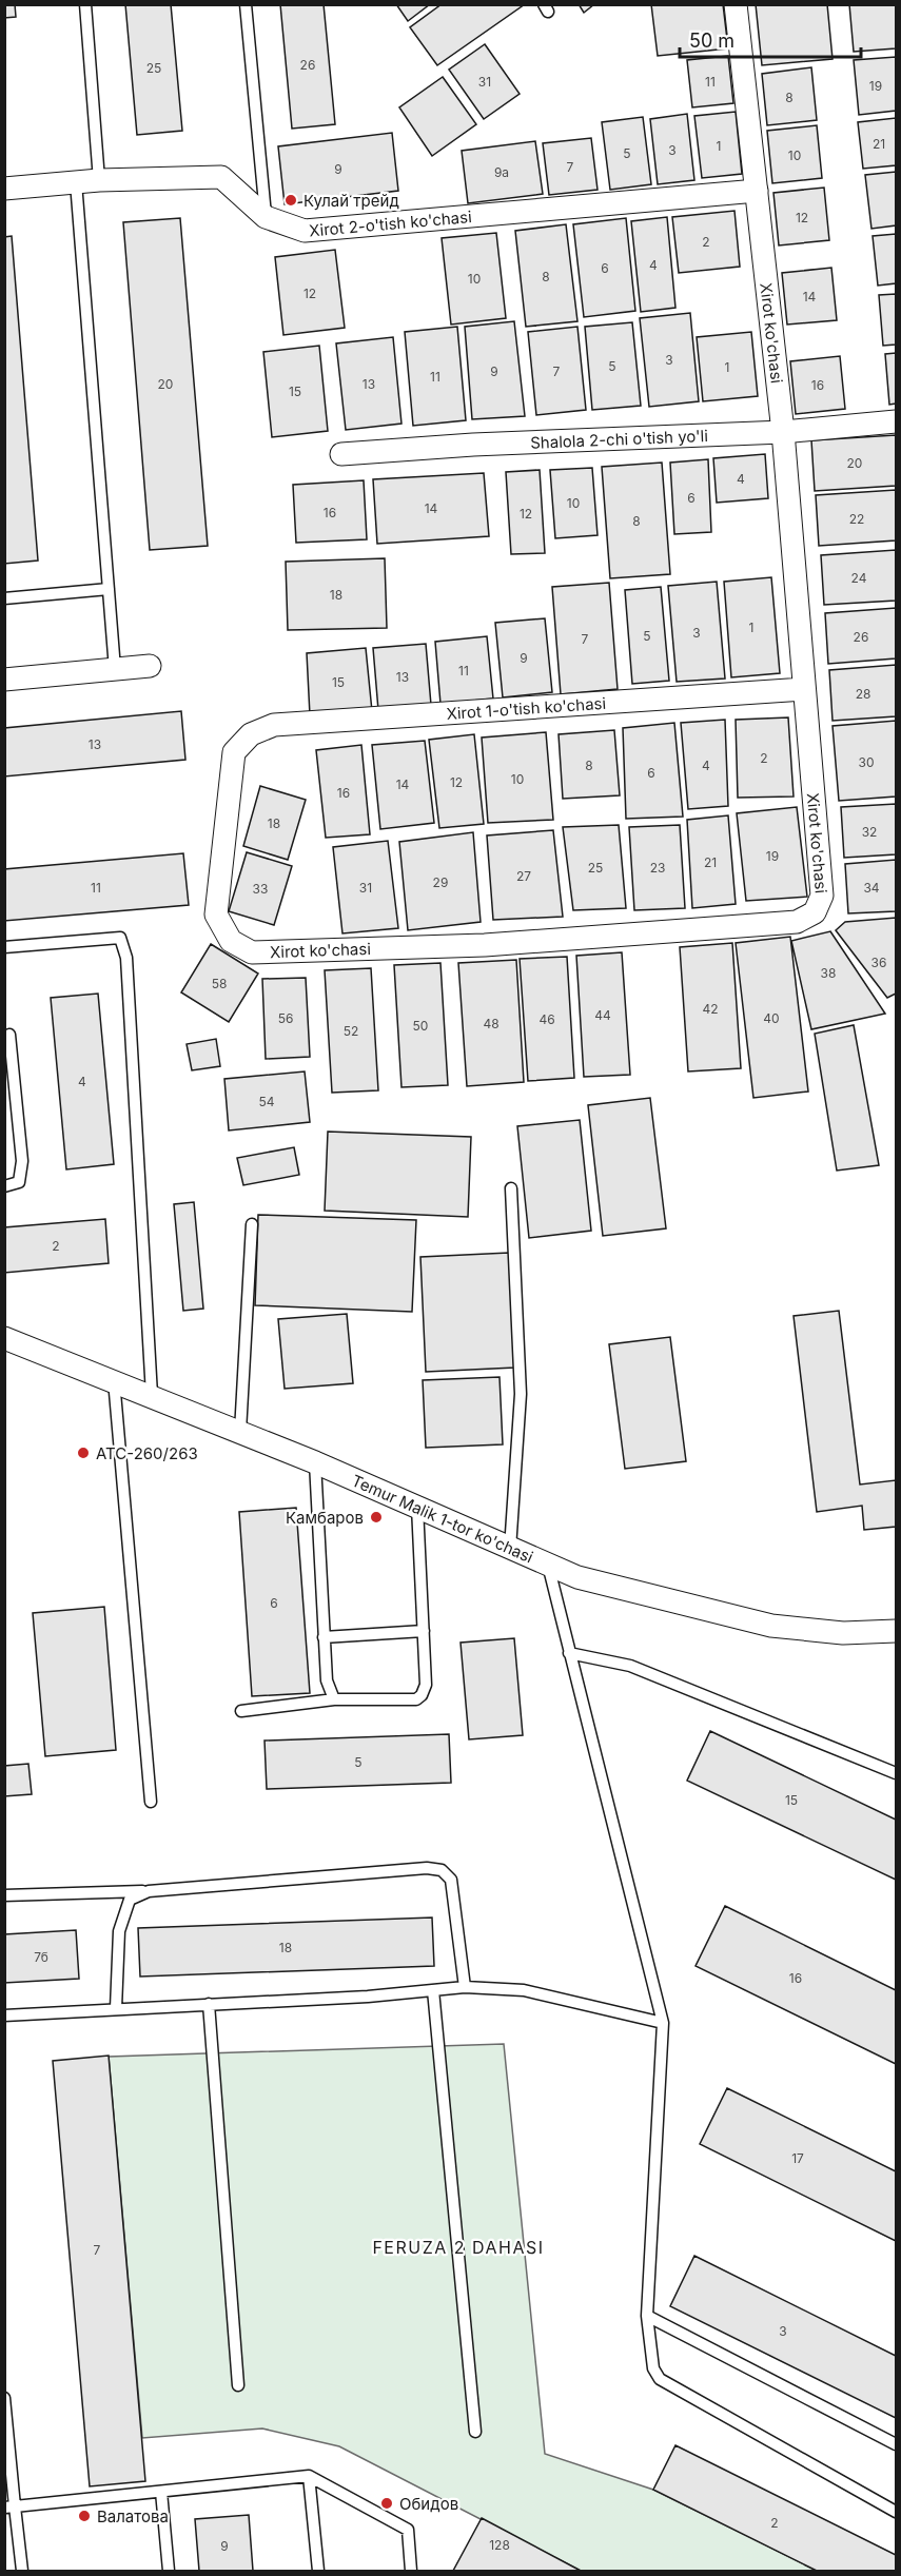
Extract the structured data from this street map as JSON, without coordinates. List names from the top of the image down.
{
  "streets": {
    "street": [
      "Xirot 2-o'tish ko'chasi",
      "Xirot ko'chasi",
      "Shalola 2-chi o'tish yo'li",
      "Xirot 1-o'tish ko'chasi",
      "Temur Malik 1-tor ko'chasi"
    ]
  },
  "crossings": [
    ["Xirot 2-o'tish ko'chasi", "Xirot ko'chasi"],
    ["Xirot ko'chasi", "Shalola 2-chi o'tish yo'li"],
    ["Xirot ko'chasi", "Xirot 1-o'tish ko'chasi"]
  ],
  "districts": ["FERUZA 2 DAHASI"],
  "places": [
    "Кулай трейд",
    "АТС-260/263",
    "Камбаров",
    "Обидов",
    "Валатова"
  ],
  "house_numbers": [
    "26",
    "25",
    "31",
    "11",
    "19",
    "8",
    "21",
    "1",
    "3",
    "5",
    "10",
    "7",
    "9",
    "9a",
    "12",
    "2",
    "4",
    "6",
    "8",
    "10",
    "12",
    "14",
    "3",
    "5",
    "1",
    "9",
    "7",
    "11",
    "20",
    "13",
    "16",
    "15",
    "20",
    "4",
    "6",
    "10",
    "14",
    "16",
    "12",
    "22",
    "8",
    "24",
    "18",
    "1",
    "3",
    "5",
    "26",
    "7",
    "9",
    "11",
    "13",
    "15",
    "28",
    "13",
    "2",
    "30",
    "8",
    "4",
    "6",
    "10",
    "12",
    "14",
    "16",
    "18",
    "32",
    "19",
    "21",
    "25",
    "23",
    "27",
    "29",
    "11",
    "31",
    "34",
    "33",
    "36",
    "38",
    "58",
    "42",
    "44",
    "56",
    "40",
    "46",
    "48",
    "50",
    "52",
    "4",
    "54",
    "2",
    "6",
    "5",
    "15",
    "18",
    "7б",
    "16",
    "17",
    "7",
    "3",
    "2",
    "128",
    "9"
  ],
  "scale_bar": "50 m"
}
